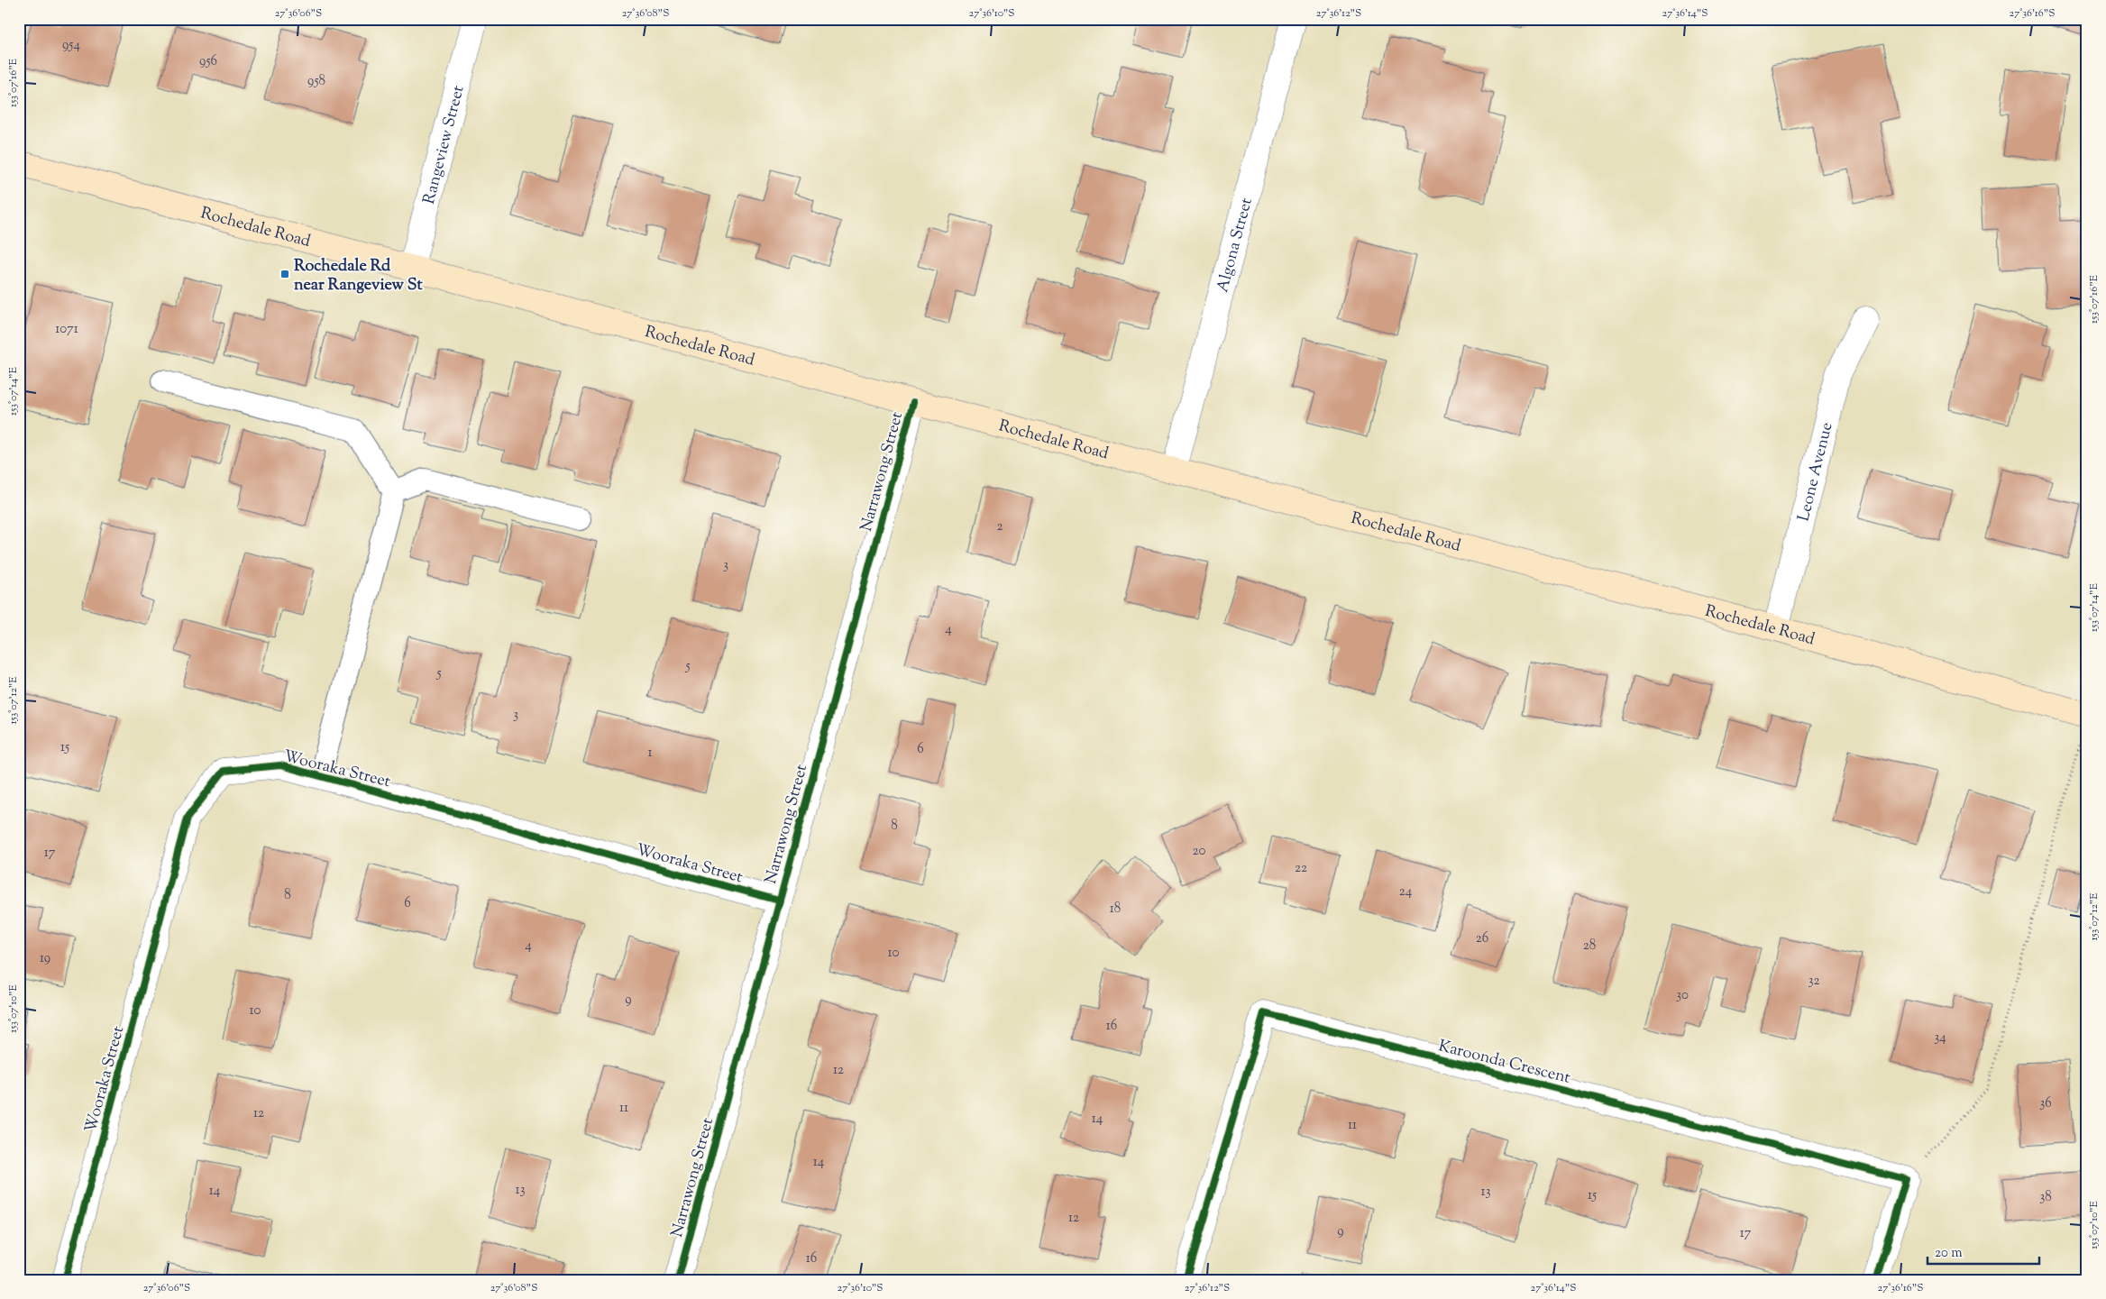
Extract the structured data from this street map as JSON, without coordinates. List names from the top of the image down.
{
  "streets": {
    "main road": ["Rochedale Road"],
    "street": [
      "Rangeview Street",
      "Algona Street",
      "Narrawong Street",
      "Leone Avenue",
      "Wooraka Street",
      "Karoonda Crescent"
    ]
  },
  "crossings": [
    ["Rangeview Street", "Rochedale Road"],
    ["Rochedale Road", "Algona Street"],
    ["Rochedale Road", "Narrawong Street"],
    ["Rochedale Road", "Leone Avenue"],
    ["Narrawong Street", "Wooraka Street"]
  ],
  "places": {
    "transit": ["Rochedale Rd near Rangeview St"]
  },
  "house_numbers": [
    "954",
    "956",
    "958",
    "1071",
    "2",
    "3",
    "4",
    "5",
    "5",
    "3",
    "15",
    "6",
    "1",
    "8",
    "20",
    "17",
    "22",
    "24",
    "8",
    "6",
    "18",
    "26",
    "4",
    "28",
    "10",
    "19",
    "32",
    "30",
    "9",
    "10",
    "16",
    "34",
    "12",
    "36",
    "11",
    "12",
    "14",
    "11",
    "14",
    "13",
    "14",
    "13",
    "15",
    "38",
    "12",
    "9",
    "17",
    "16"
  ],
  "scale_bar": "20 m",
  "coordinates": [
    "27°36'06\"S",
    "27°36'08\"S",
    "27°36'10\"S",
    "27°36'12\"S",
    "27°36'14\"S",
    "27°36'16\"S",
    "153°07'16\"E",
    "153°07'14\"E",
    "153°07'12\"E",
    "153°07'10\"E"
  ]
}
